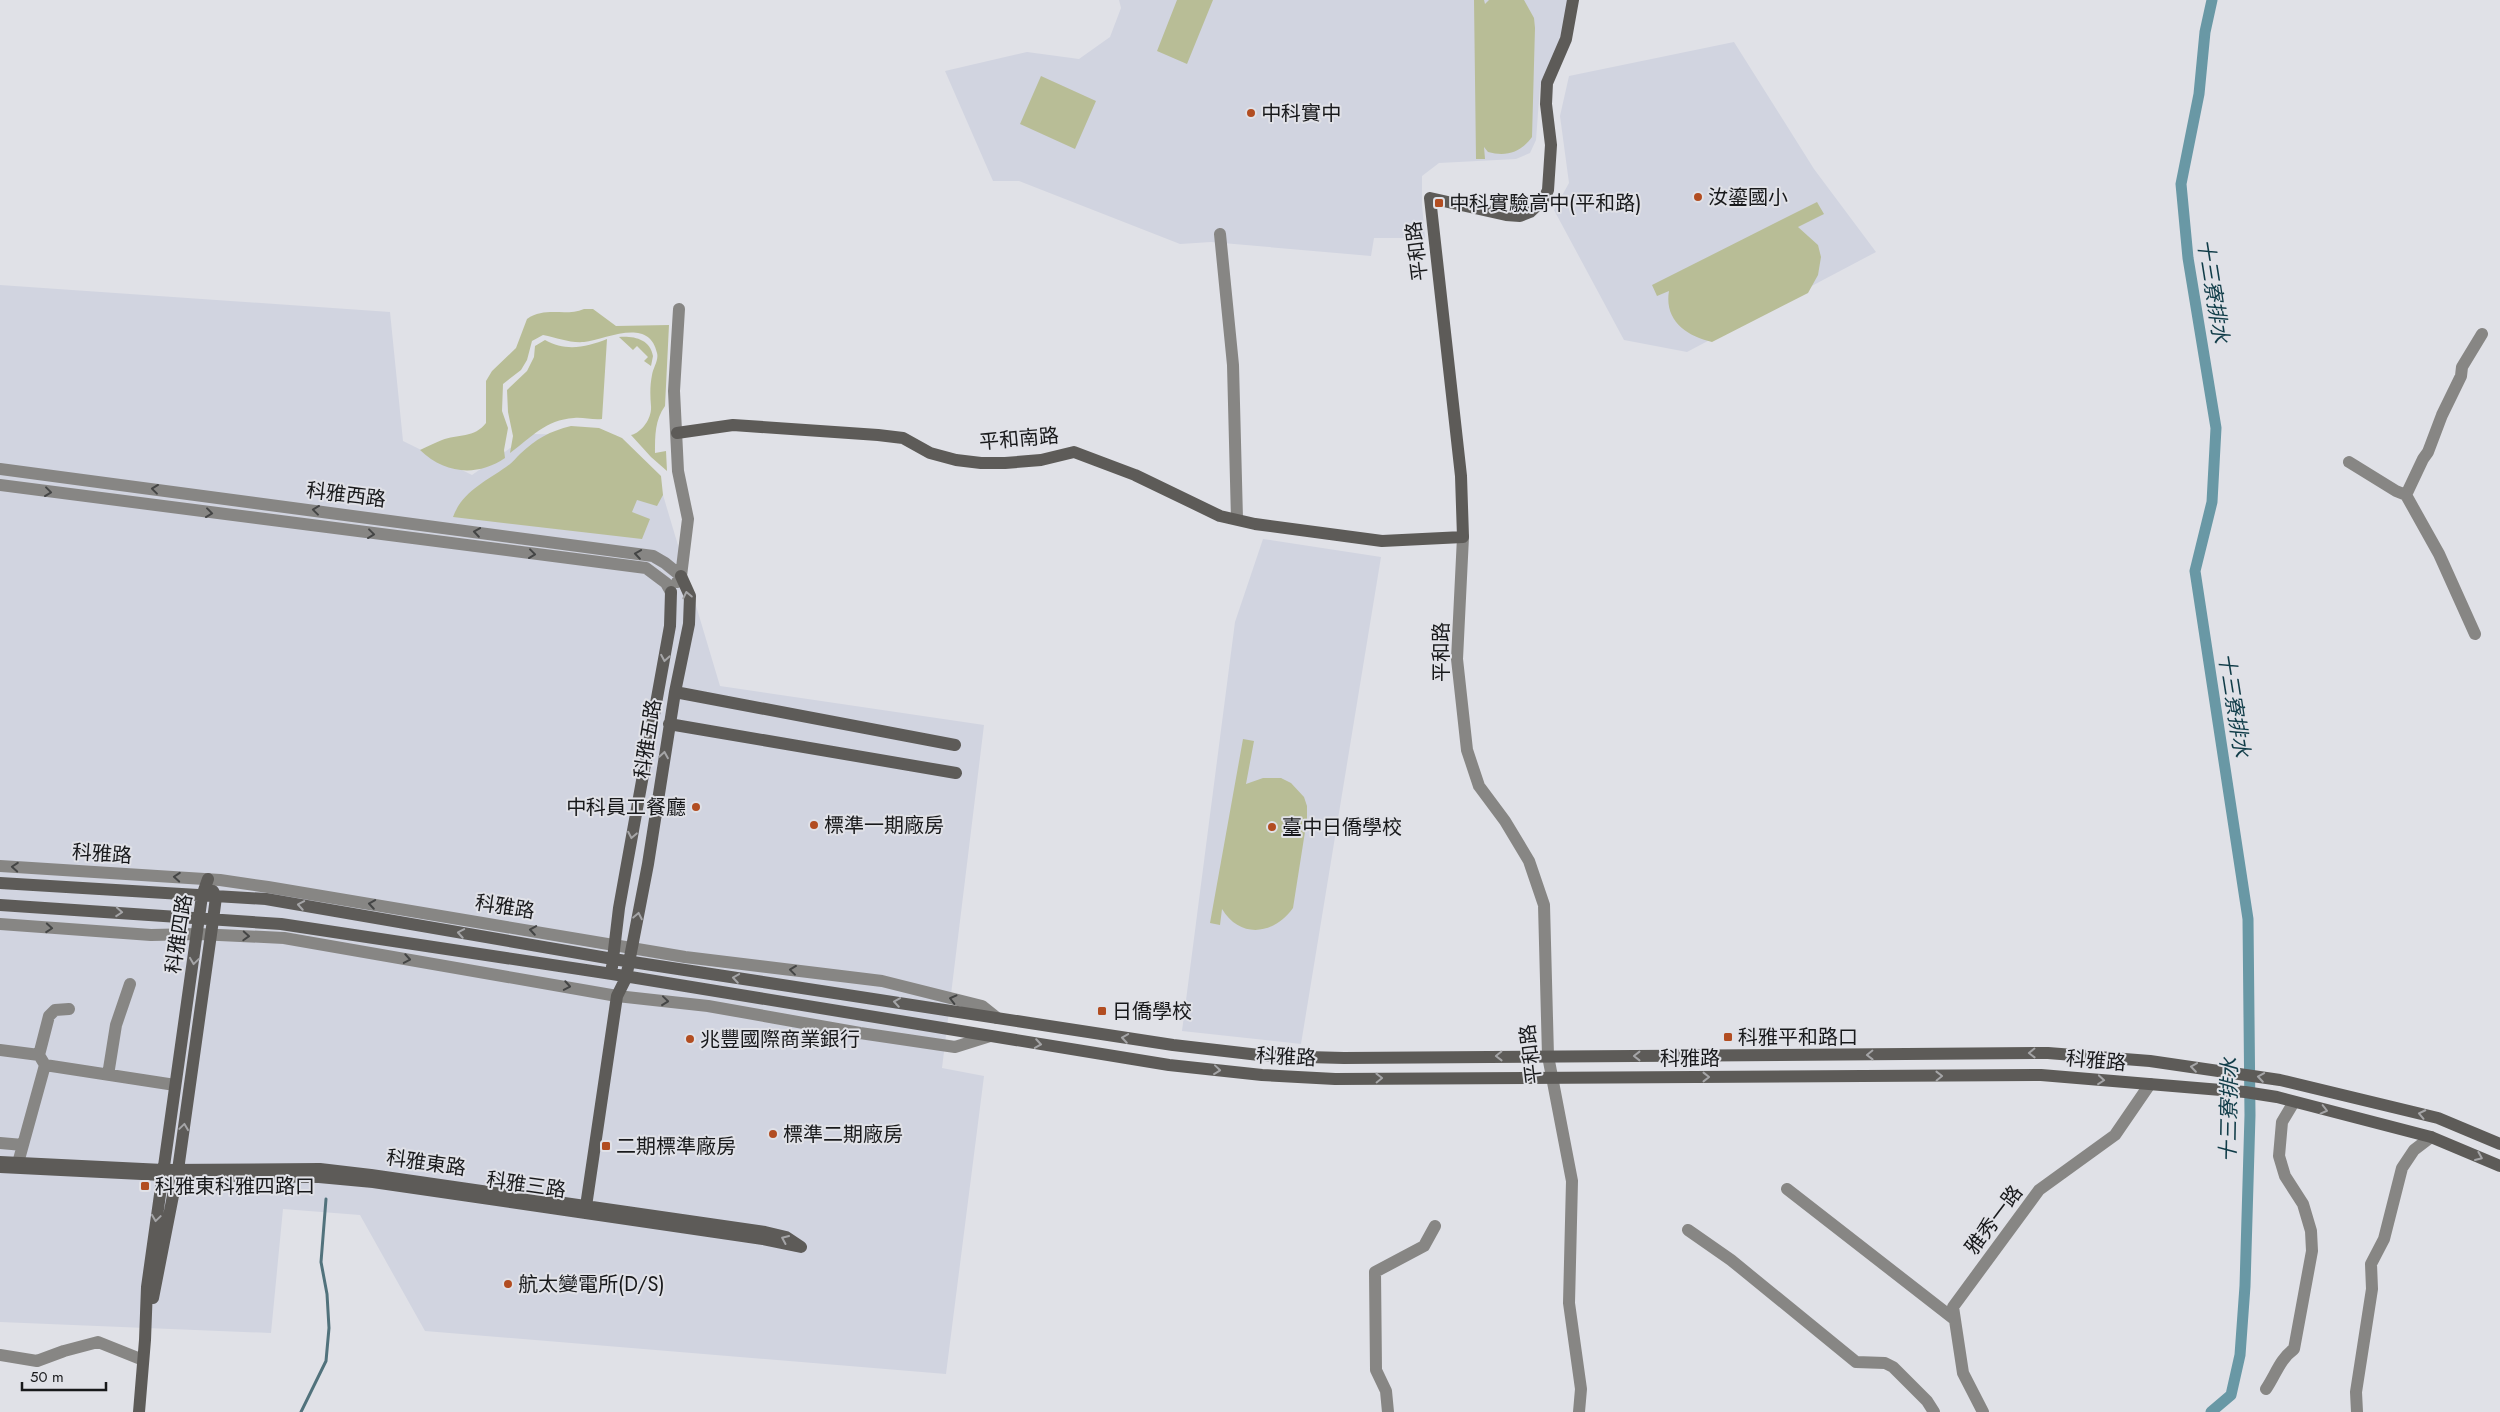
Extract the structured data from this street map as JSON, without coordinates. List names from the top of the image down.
{
  "streets": {
    "street": [
      "平和路",
      "平和南路",
      "科雅西路",
      "科雅五路",
      "科雅路",
      "科雅四路",
      "科雅三路",
      "雅秀一路"
    ]
  },
  "crossings": [
    ["平和路", "平和南路"],
    ["平和路", "科雅路"],
    ["科雅西路", "科雅五路"],
    ["科雅五路", "科雅路"],
    ["科雅五路", "科雅三路"],
    ["科雅路", "科雅四路"],
    ["科雅路", "雅秀一路"],
    ["科雅四路", "科雅三路"]
  ],
  "water": ["十三寮排水"],
  "places": {
    "other": [
      "中科實中",
      "汝鎏國小",
      "中科員工餐廳",
      "標準一期廠房",
      "臺中日僑學校",
      "兆豐國際商業銀行",
      "標準二期廠房",
      "航太變電所(D/S)"
    ],
    "transit": [
      "中科實驗高中(平和路)",
      "日僑學校",
      "科雅平和路口",
      "二期標準廠房",
      "科雅東科雅四路口"
    ]
  },
  "scale_bar": "50 m"
}
